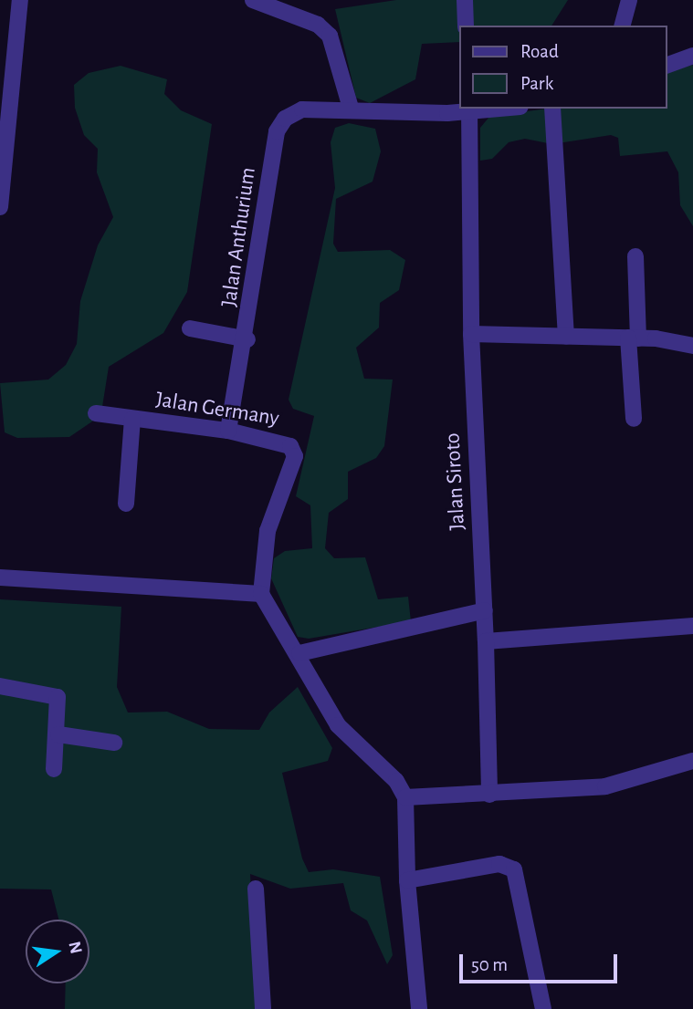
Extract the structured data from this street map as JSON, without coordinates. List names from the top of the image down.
{
  "streets": {
    "street": ["Jalan Anthurium", "Jalan Germany", "Jalan Siroto"]
  },
  "crossings": [
    ["Jalan Anthurium", "Jalan Germany"],
    ["Jalan Anthurium", "Jalan Siroto"]
  ],
  "legend": ["Road", "Park"],
  "scale_bar": "50 m",
  "north": "right"
}
